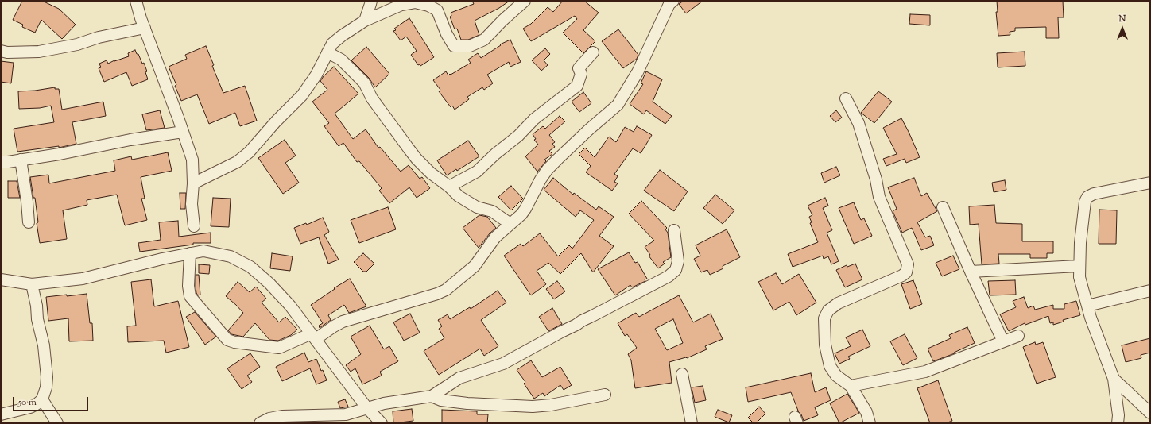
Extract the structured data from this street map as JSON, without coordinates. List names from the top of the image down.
{
  "scale_bar": "50 m",
  "north": "top"
}
